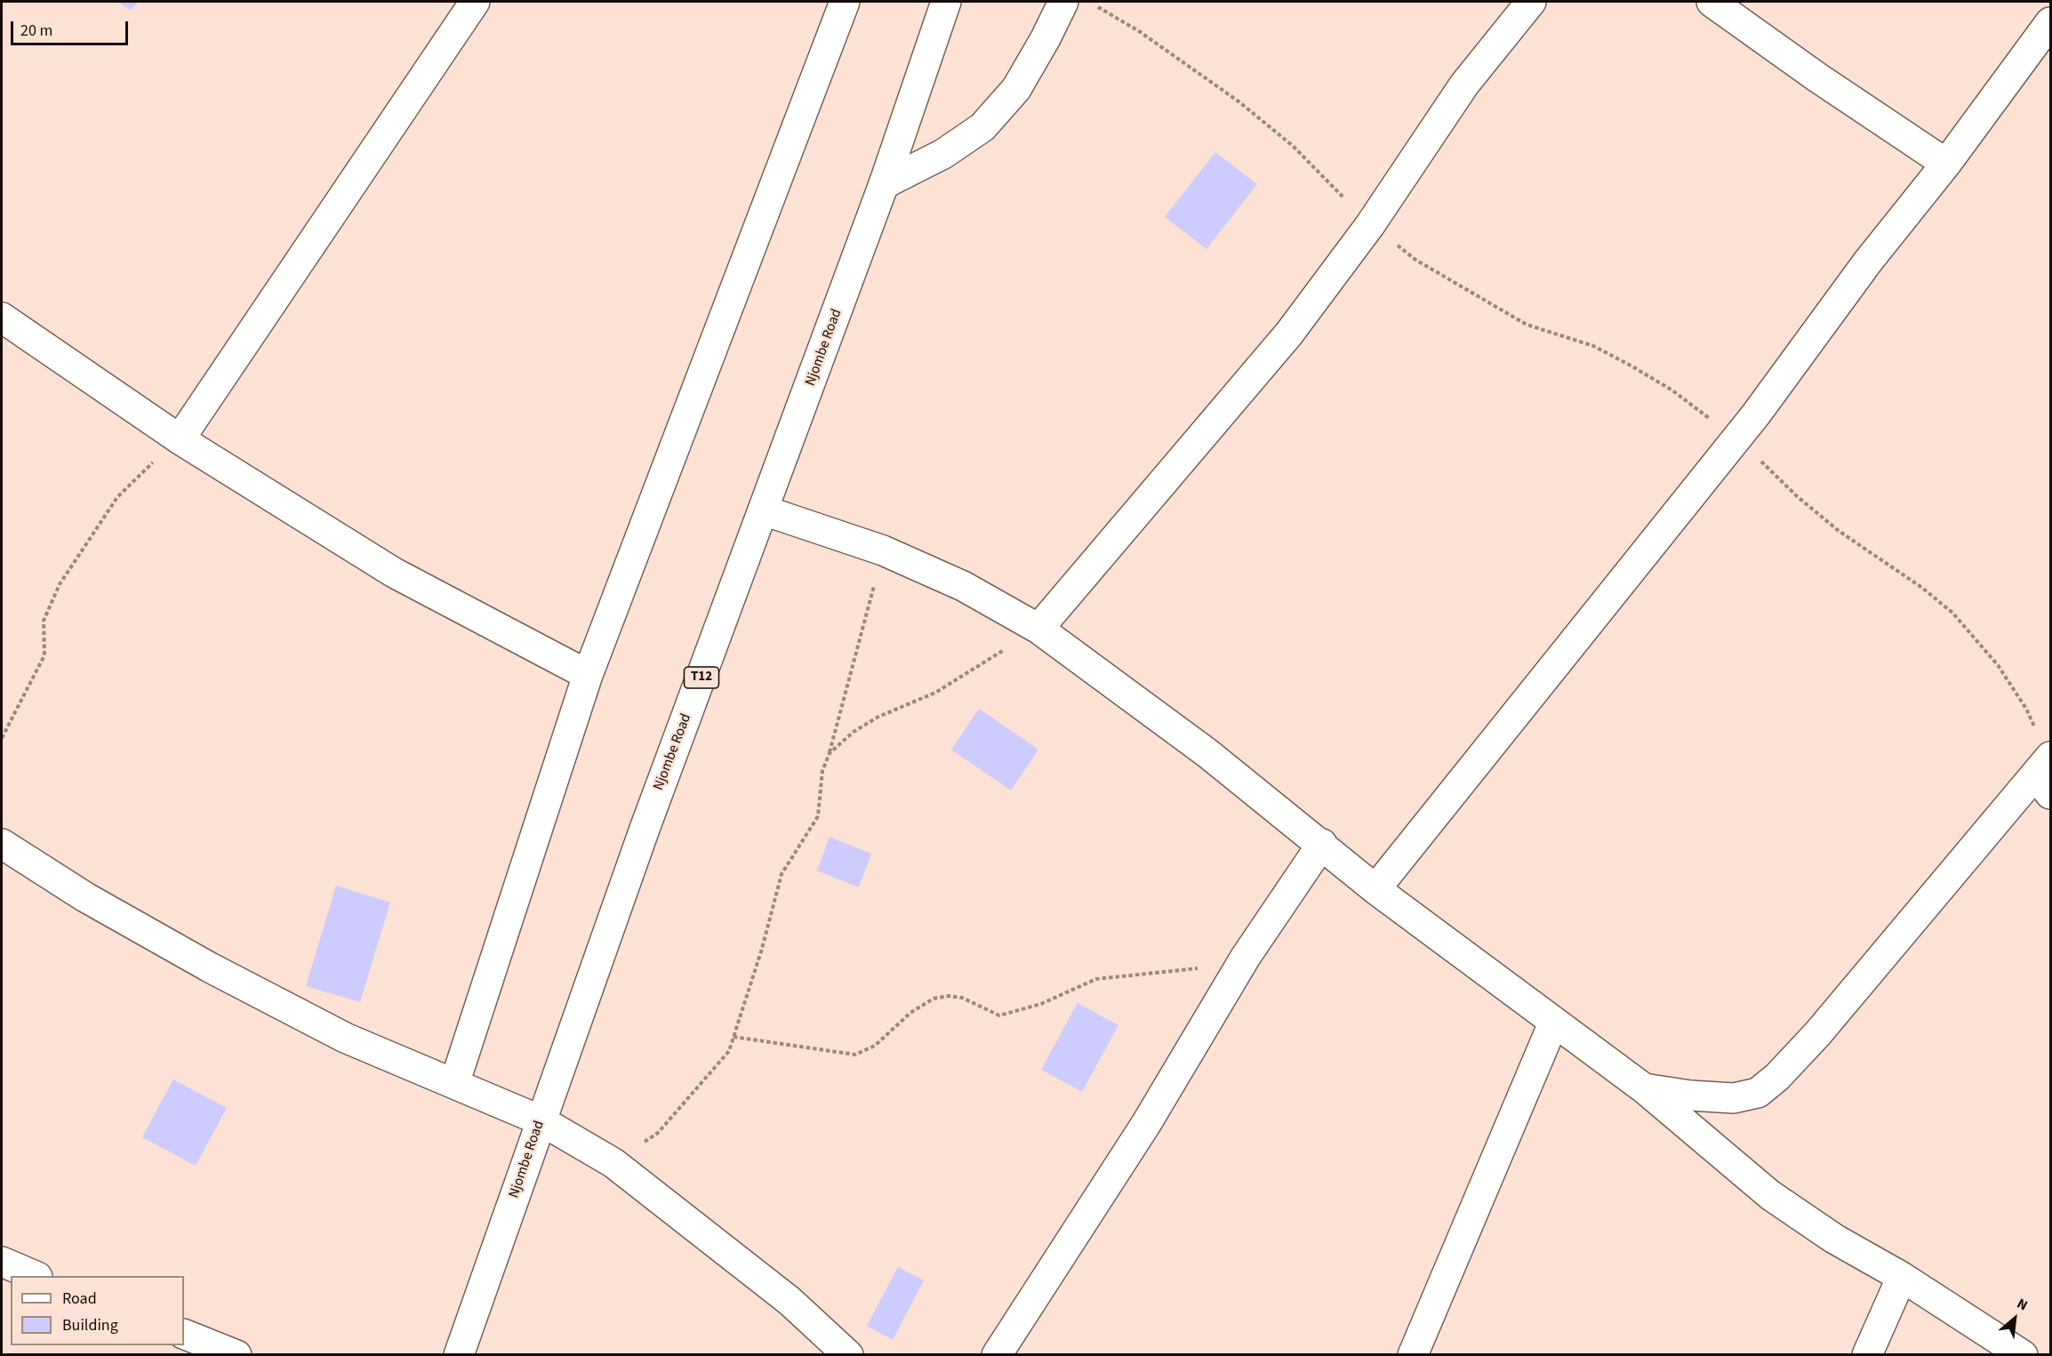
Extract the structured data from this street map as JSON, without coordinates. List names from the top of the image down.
{
  "streets": {
    "main road": ["Njombe Road", "T12"]
  },
  "legend": ["Road", "Building"],
  "scale_bar": "20 m",
  "north": "top right"
}
